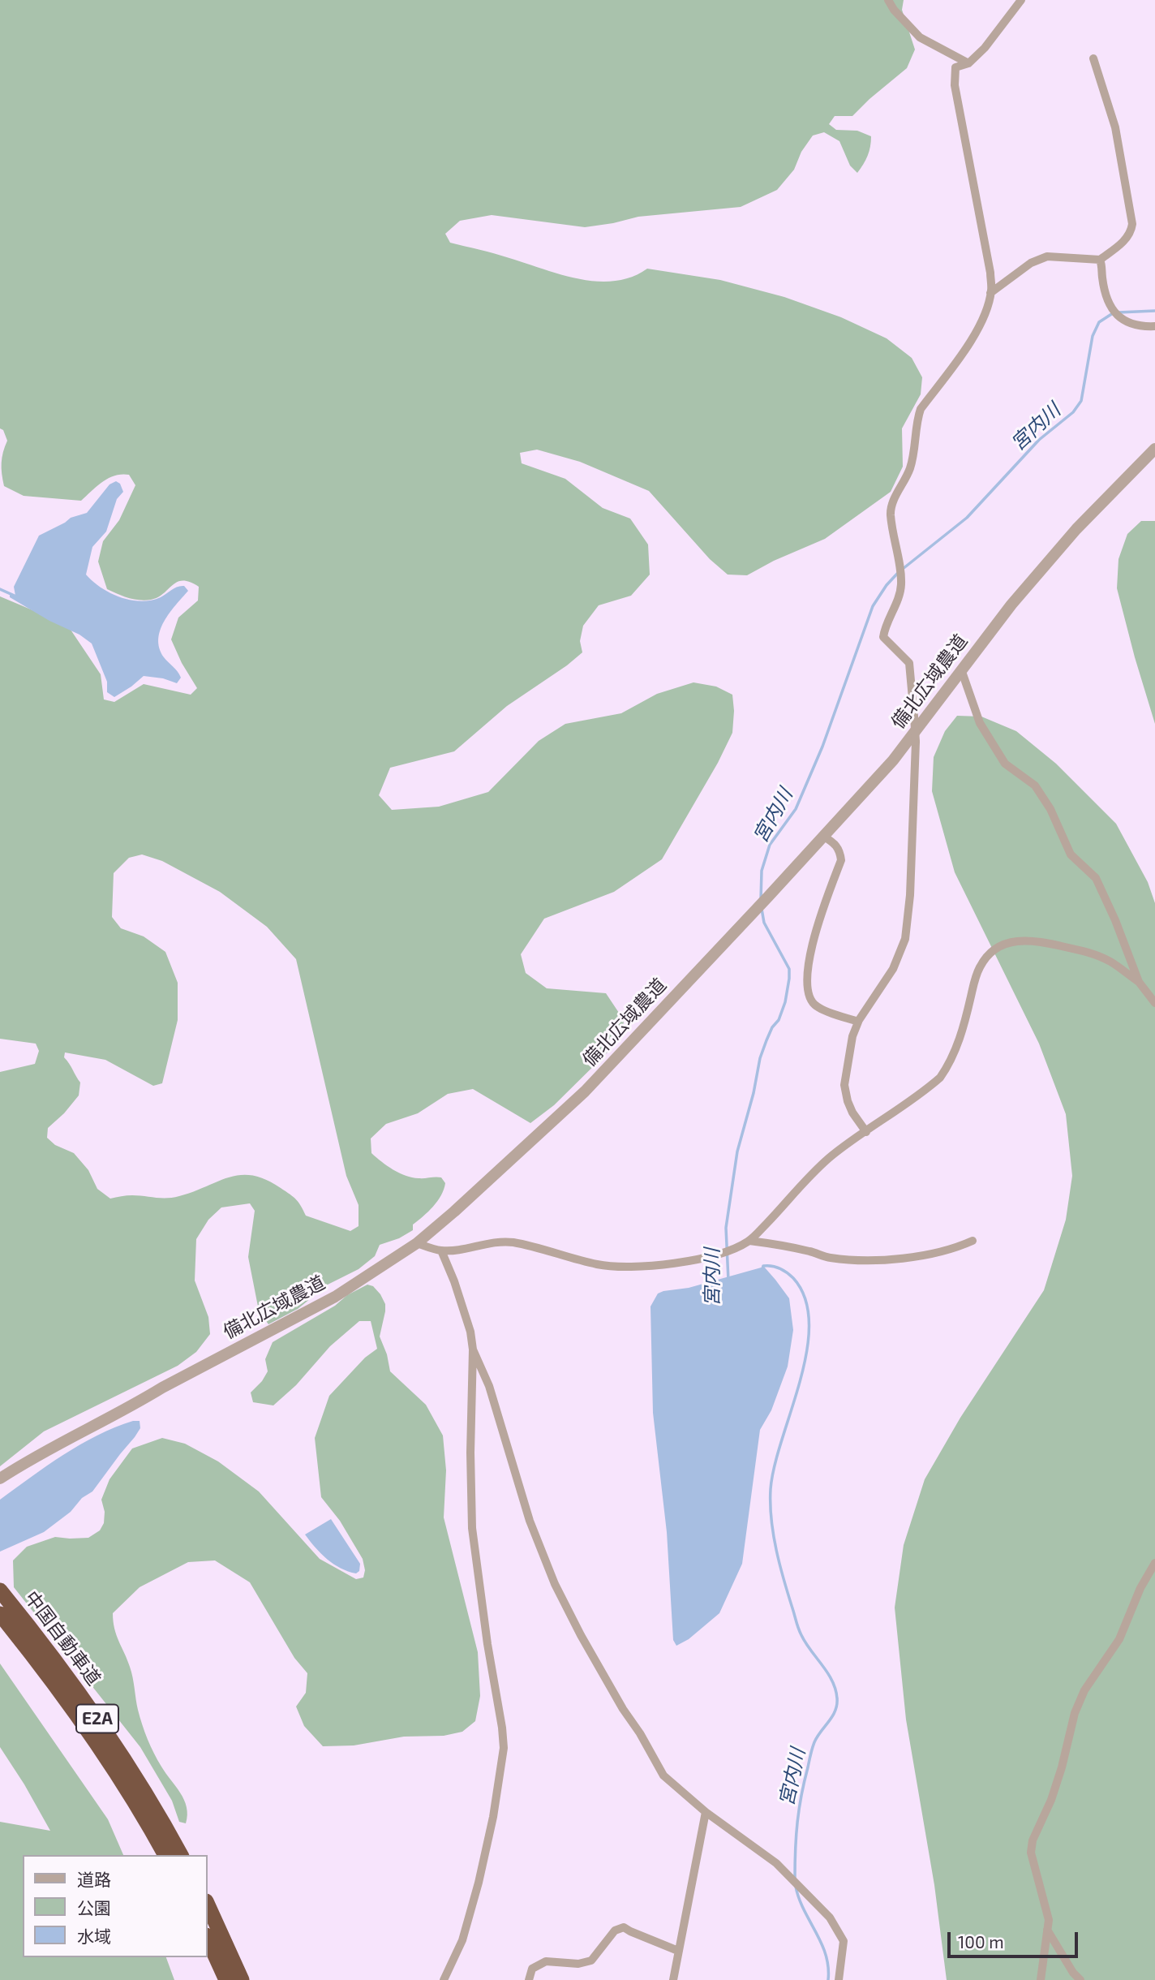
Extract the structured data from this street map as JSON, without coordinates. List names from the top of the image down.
{
  "streets": {
    "highway": ["中国自動車道", "E2A"],
    "street": ["備北広域農道"]
  },
  "water": ["宮内川"],
  "legend": ["道路", "公園", "水域"],
  "scale_bar": "100 m"
}
